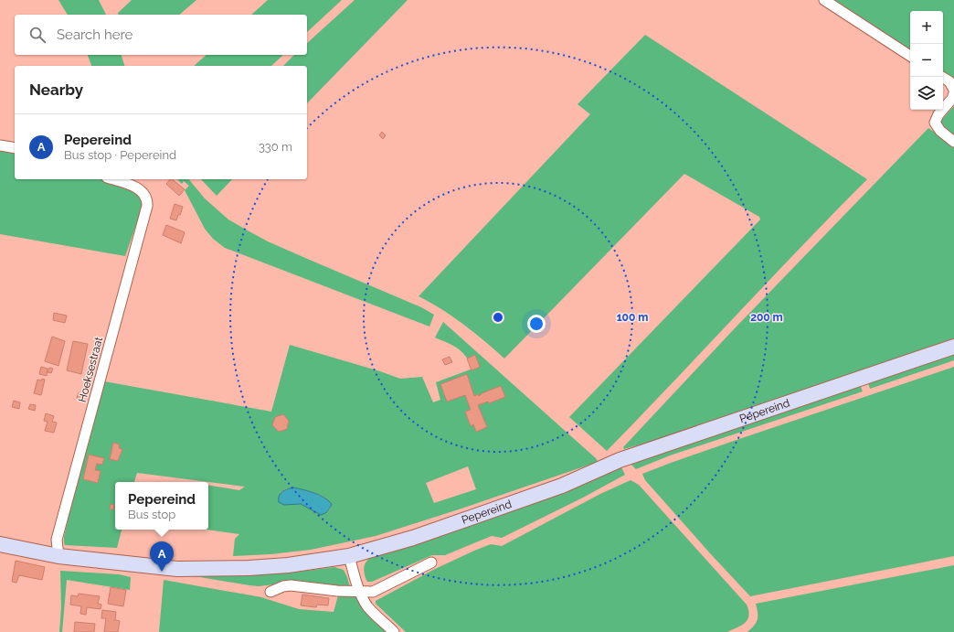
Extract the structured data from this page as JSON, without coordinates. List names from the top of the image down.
{
  "streets": {
    "main road": ["Pepereind"],
    "street": ["Hoeksestraat"]
  },
  "crossings": [
    ["Hoeksestraat", "Pepereind"]
  ],
  "page": {
    "map_buttons": ["+", "−"],
    "search": "Search here",
    "heading": "Nearby",
    "list": [
      {
        "mark": "A",
        "name": "Pepereind",
        "note": "Bus stop · Pepereind",
        "value": "330 m"
      }
    ],
    "popup": ["Pepereind", "Bus stop"],
    "pins": "A"
  },
  "rings": ["100 m", "200 m"]
}
